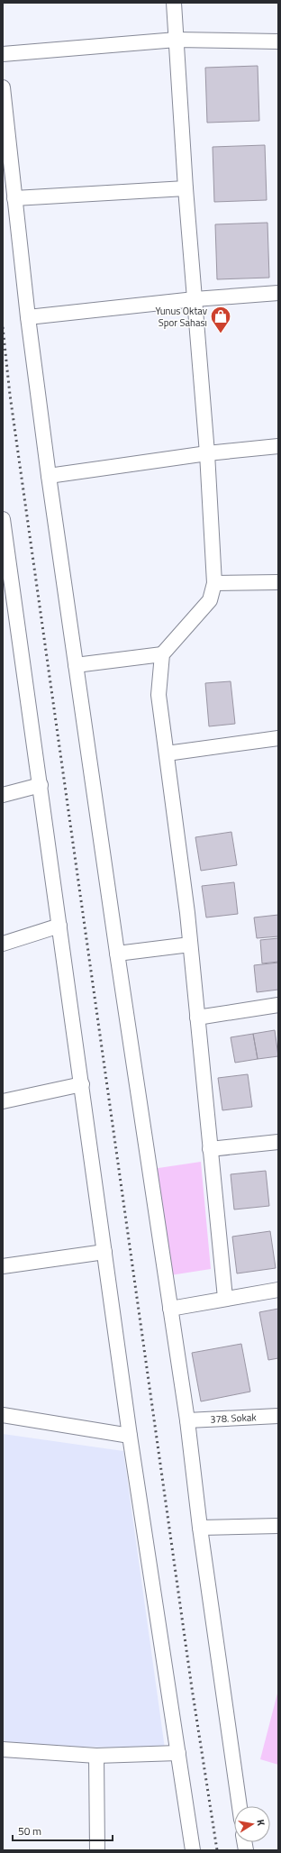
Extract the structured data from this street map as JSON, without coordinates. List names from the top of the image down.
{
  "streets": {
    "street": ["378. Sokak"]
  },
  "places": {
    "shop": ["Yunus Oktav Spor Sahası"]
  },
  "scale_bar": "50 m",
  "north": "right"
}
